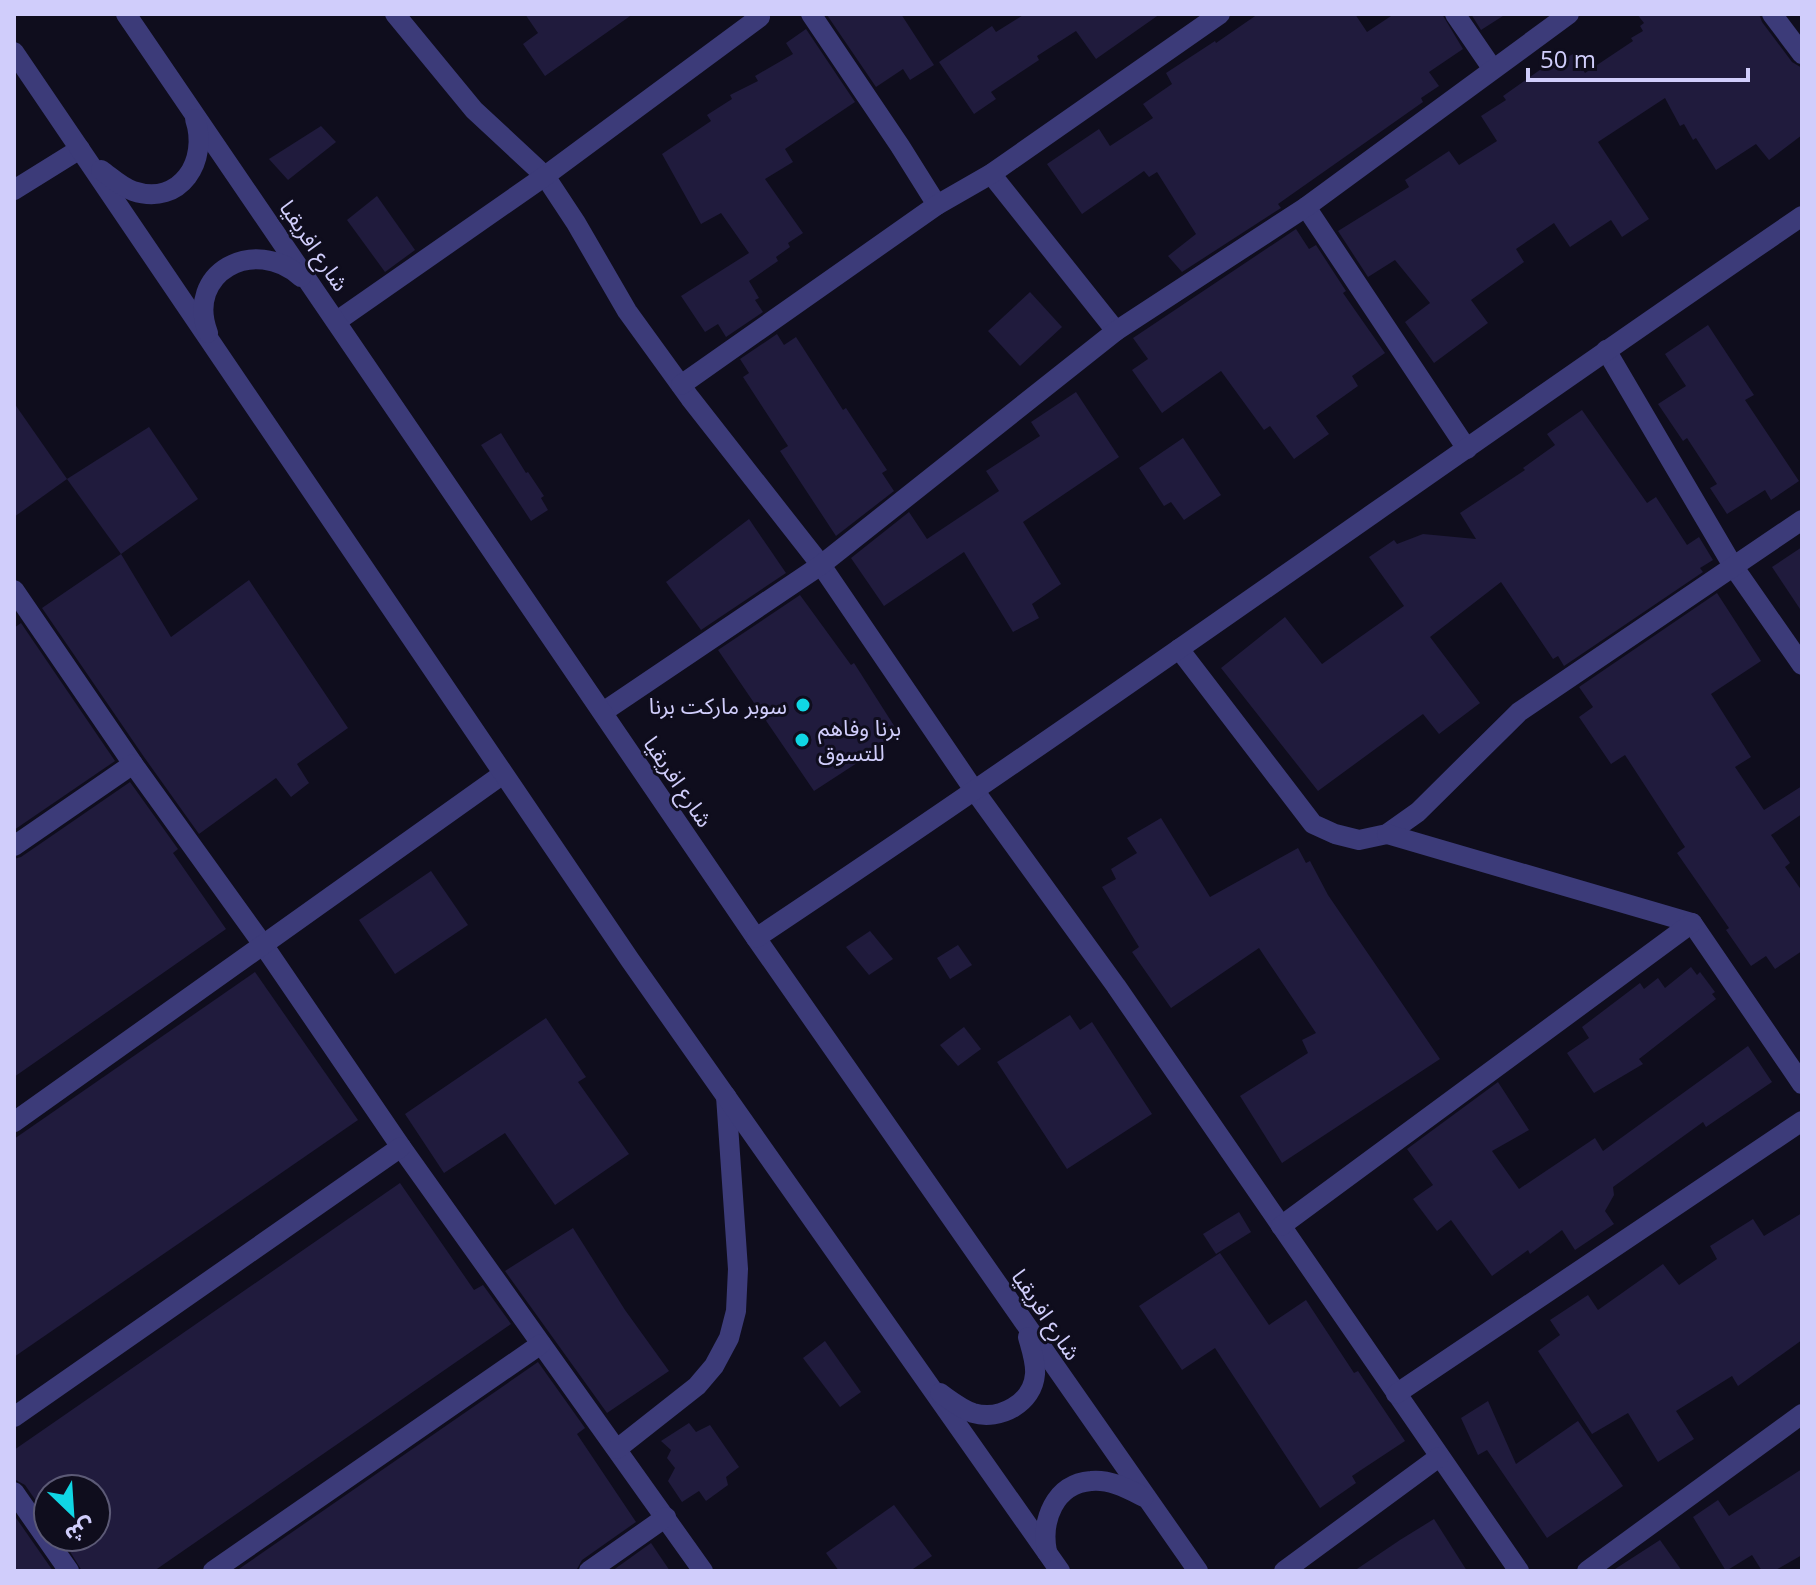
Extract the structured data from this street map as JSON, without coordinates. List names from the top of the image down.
{
  "streets": {
    "street": ["شارع افريقيا"]
  },
  "places": ["سوبر ماركت برنا", "برنا وفاهم للتسوق"],
  "scale_bar": "50 m",
  "north": "bottom right"
}
